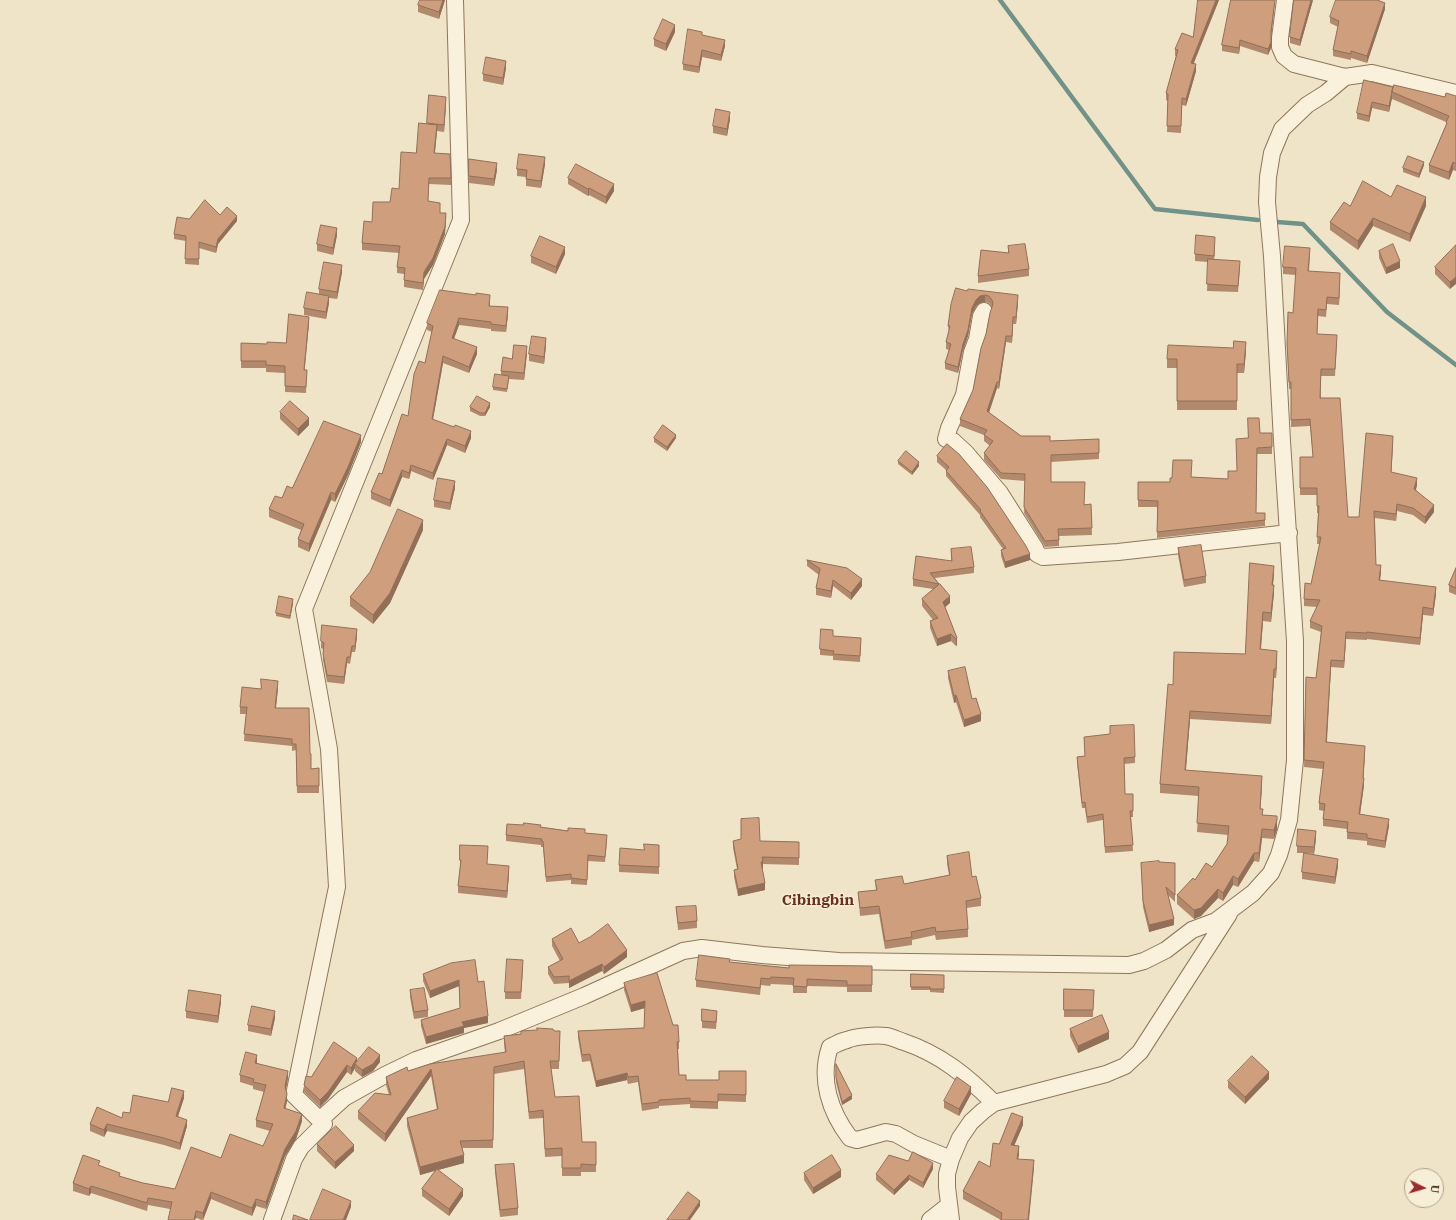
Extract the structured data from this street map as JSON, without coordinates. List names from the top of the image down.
{
  "districts": ["Cibingbin"],
  "north": "right"
}
